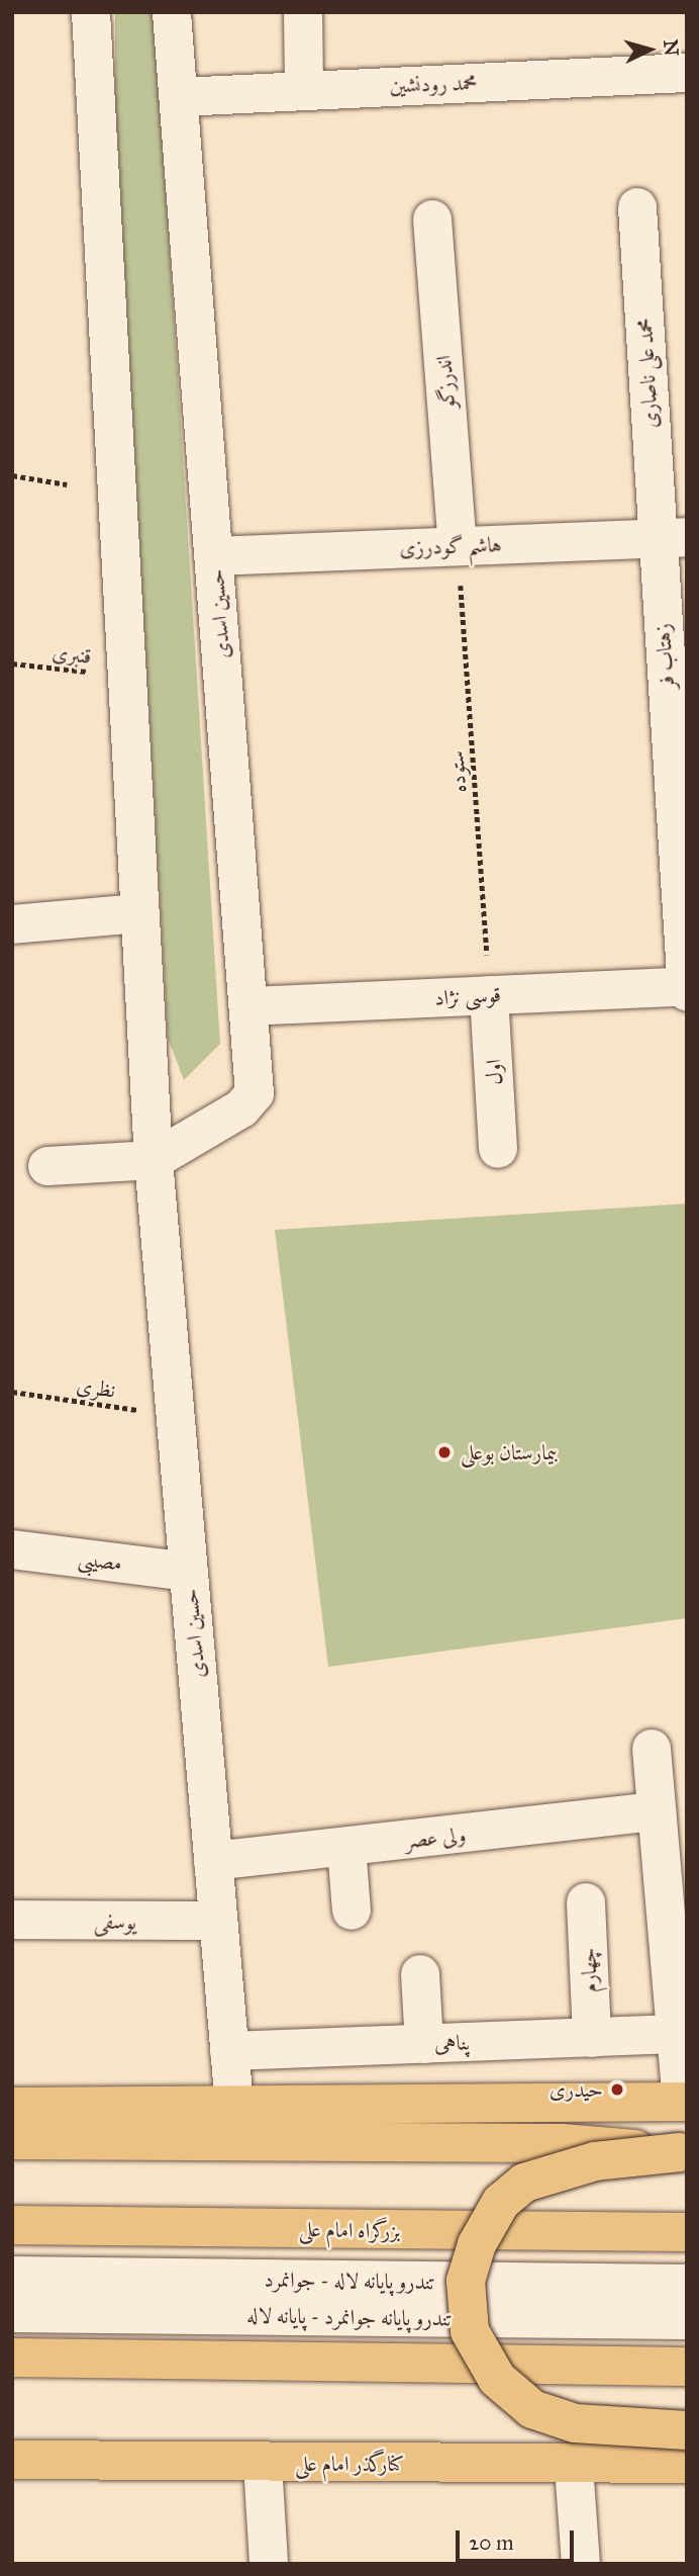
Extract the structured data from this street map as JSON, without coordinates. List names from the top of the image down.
{
  "streets": {
    "main road": ["بزرگراه امام علی", "کنارگذر امام علی"],
    "street": [
      "محمد رودنشین",
      "محمد علی ناصاری",
      "اندرزگو",
      "هاشم گودرزی",
      "حسین اسدی",
      "زهتاب فر",
      "قوسی نژاد",
      "اول",
      "مصیبی",
      "ولی عصر",
      "یوسفی",
      "چهارم",
      "پناهی",
      "تندرو پایانه لاله - جوانمرد",
      "تندرو پایانه جوانمرد - پایانه لاله"
    ],
    "path": ["قنبری", "ستوده", "نظری"]
  },
  "crossings": [
    ["محمد رودنشین", "حسین اسدی"],
    ["محمد علی ناصاری", "هاشم گودرزی"],
    ["محمد علی ناصاری", "زهتاب فر"],
    ["اندرزگو", "هاشم گودرزی"],
    ["اندرزگو", "ستوده"],
    ["هاشم گودرزی", "حسین اسدی"],
    ["هاشم گودرزی", "زهتاب فر"],
    ["هاشم گودرزی", "ستوده"],
    ["حسین اسدی", "قنبری"],
    ["حسین اسدی", "قوسی نژاد"],
    ["حسین اسدی", "نظری"],
    ["حسین اسدی", "مصیبی"],
    ["حسین اسدی", "ولی عصر"],
    ["حسین اسدی", "یوسفی"],
    ["حسین اسدی", "پناهی"],
    ["زهتاب فر", "قوسی نژاد"],
    ["ستوده", "قوسی نژاد"],
    ["ستوده", "اول"],
    ["قوسی نژاد", "اول"],
    ["چهارم", "پناهی"]
  ],
  "places": ["بیمارستان بوعلی", "حیدری"],
  "scale_bar": "20 m",
  "north": "right"
}
